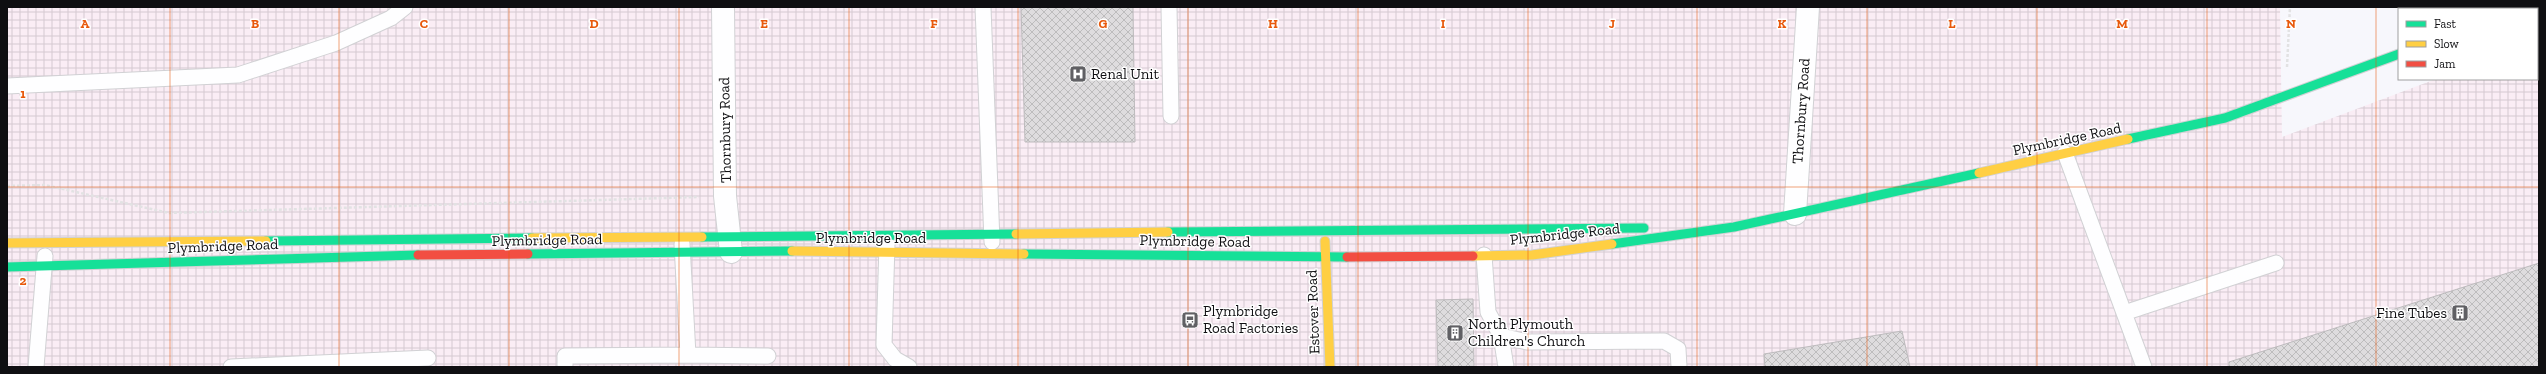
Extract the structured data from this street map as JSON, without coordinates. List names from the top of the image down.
{
  "streets": {
    "main road": ["Plymbridge Road", "Estover Road"],
    "street": ["Thornbury Road"]
  },
  "crossings": [
    ["Thornbury Road", "Plymbridge Road"],
    ["Plymbridge Road", "Estover Road"]
  ],
  "places": {
    "hospital": ["Renal Unit"],
    "building": ["Fine Tubes", "North Plymouth Children's Church"],
    "bus stop": ["Plymbridge Road Factories"]
  },
  "legend": ["Fast", "Slow", "Jam"],
  "grid": {
    "columns": [
      "A",
      "B",
      "C",
      "D",
      "E",
      "F",
      "G",
      "H",
      "I",
      "J",
      "K",
      "L",
      "M",
      "N"
    ],
    "rows": ["1", "2"]
  }
}
